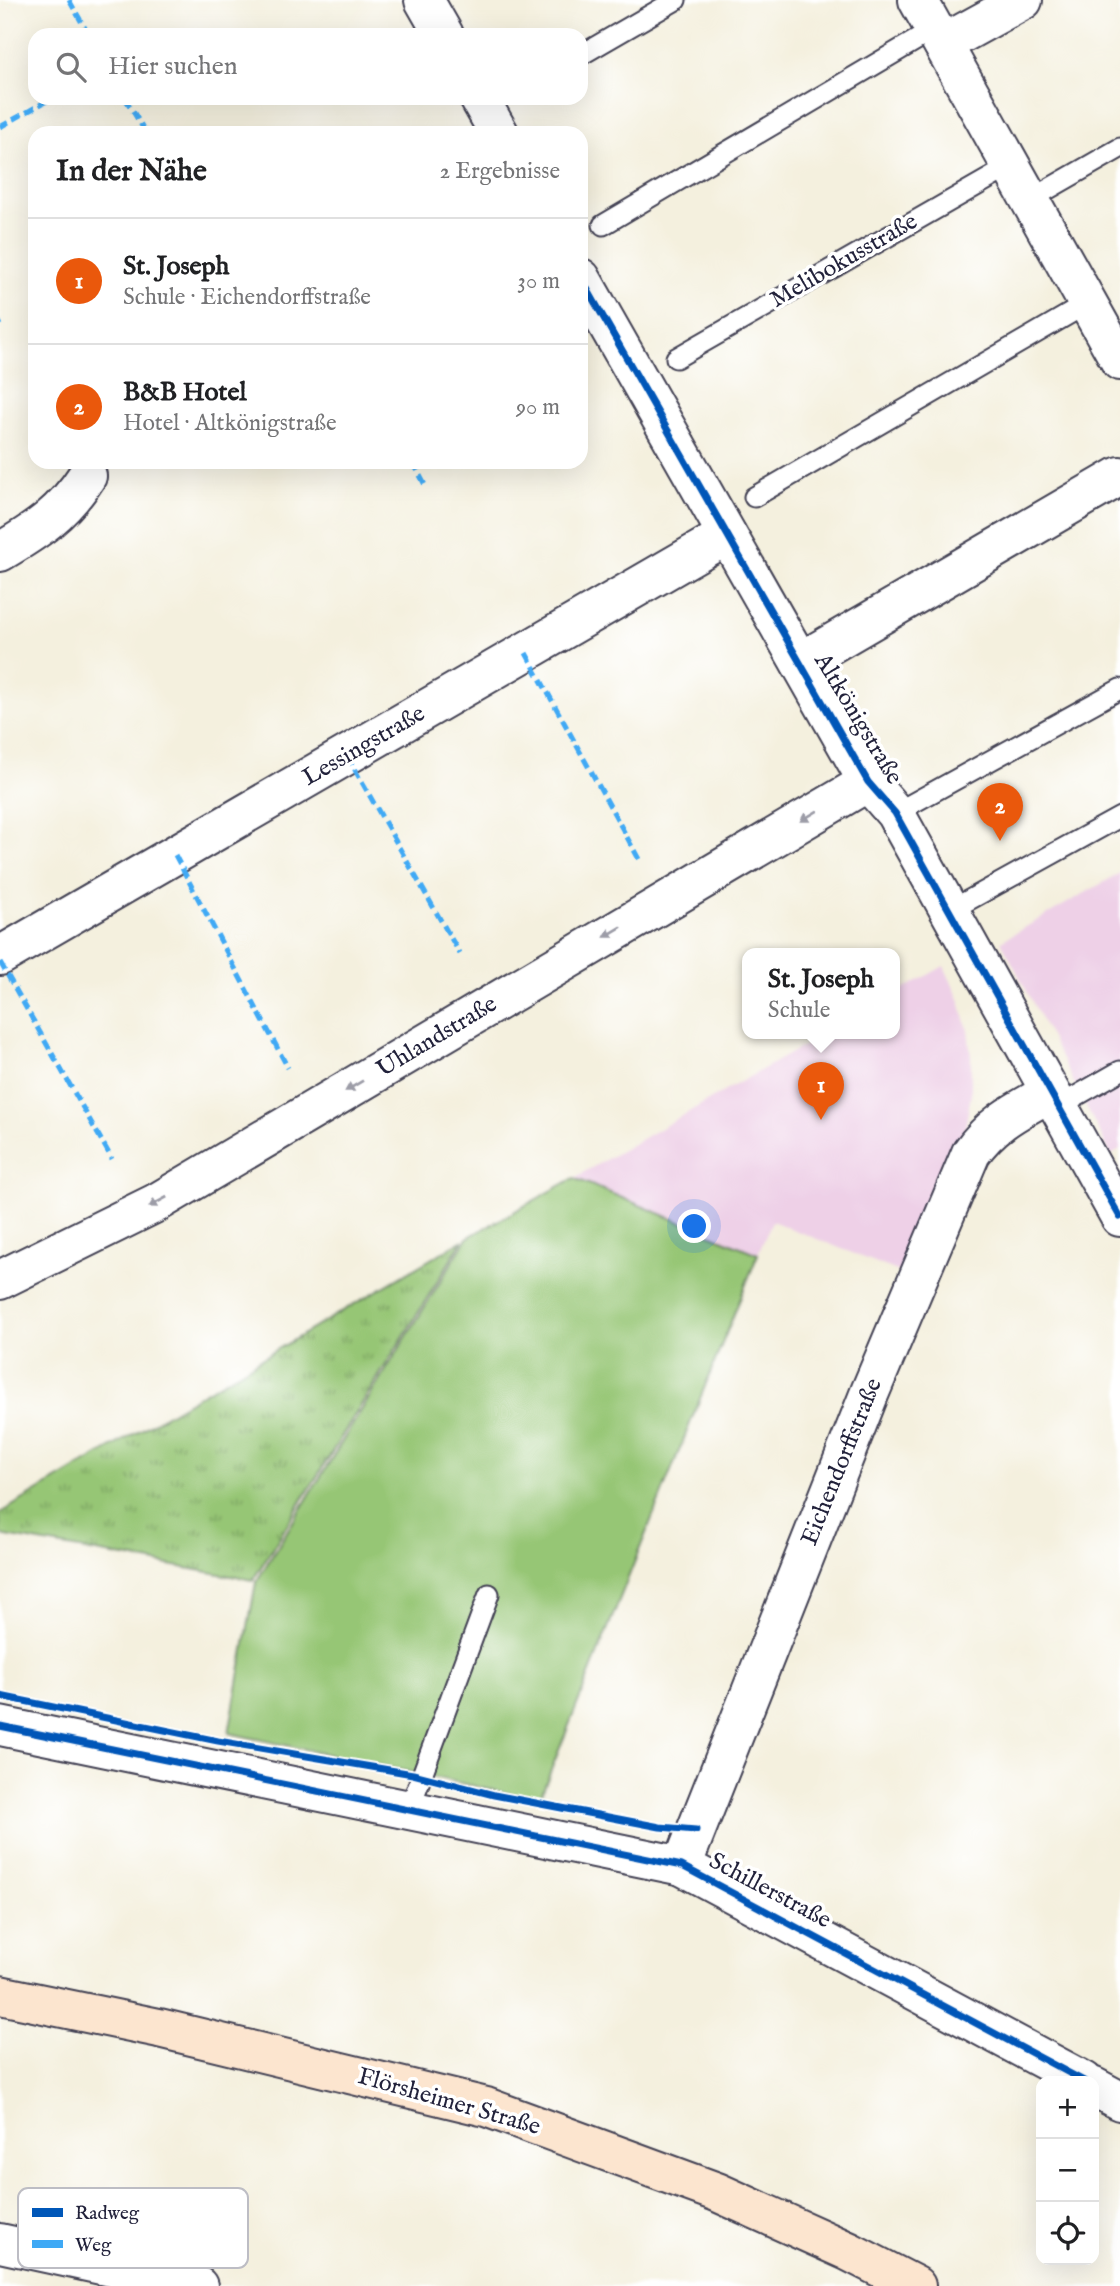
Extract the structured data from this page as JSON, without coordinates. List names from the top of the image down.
{
  "streets": {
    "main road": ["Flörsheimer Straße"],
    "street": [
      "Altkönigstraße",
      "Lessingstraße",
      "Uhlandstraße",
      "Eichendorffstraße",
      "Schillerstraße"
    ],
    "lane": ["Melibokusstraße"]
  },
  "crossings": [
    ["Altkönigstraße", "Lessingstraße"],
    ["Altkönigstraße", "Uhlandstraße"],
    ["Altkönigstraße", "Eichendorffstraße"],
    ["Eichendorffstraße", "Schillerstraße"]
  ],
  "one_way": ["Uhlandstraße"],
  "legend": ["Radweg", "Weg"],
  "page": {
    "search": "Hier suchen",
    "heading": ["In der Nähe", "2 Ergebnisse"],
    "list": [
      {
        "mark": "1",
        "name": "St. Joseph",
        "note": "Schule · Eichendorffstraße",
        "value": "30 m"
      },
      {
        "mark": "2",
        "name": "B&B Hotel",
        "note": "Hotel · Altkönigstraße",
        "value": "90 m"
      }
    ],
    "pins": ["2", "1"],
    "popup": ["St. Joseph", "Schule"],
    "map_buttons": ["+", "−"]
  }
}
